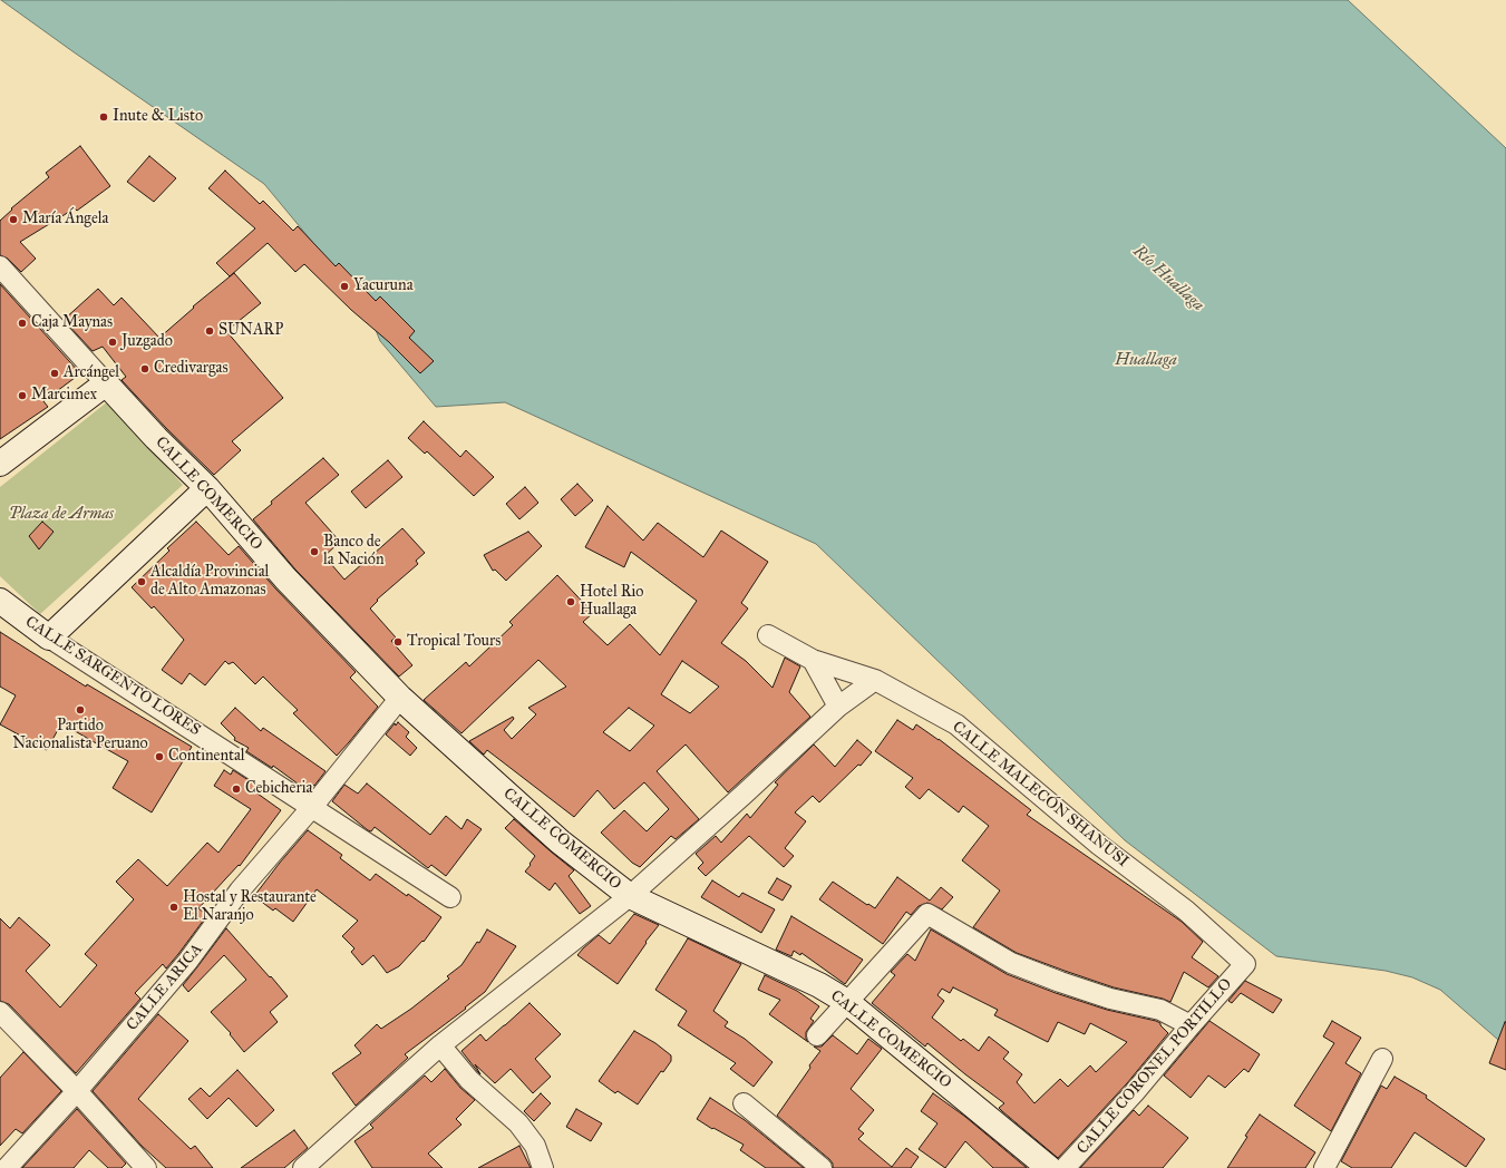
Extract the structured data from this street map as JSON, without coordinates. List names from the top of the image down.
{
  "streets": {
    "street": [
      "CALLE COMERCIO",
      "CALLE SARGENTO LORES",
      "CALLE MALECÓN SHANUSI",
      "CALLE ARICA",
      "CALLE CORONEL PORTILLO"
    ]
  },
  "crossings": [
    ["CALLE COMERCIO", "CALLE ARICA"],
    ["CALLE SARGENTO LORES", "CALLE ARICA"],
    ["CALLE MALECÓN SHANUSI", "CALLE CORONEL PORTILLO"]
  ],
  "water": ["Río Huallaga", "Huallaga"],
  "parks": ["Plaza de Armas"],
  "places": [
    "Inute & Listo",
    "María Ángela",
    "Yacuruna",
    "Caja Maynas",
    "SUNARP",
    "Juzgado",
    "Credivargas",
    "Arcángel",
    "Marcimex",
    "Banco de la Nación",
    "Alcaldía Provincial de Alto Amazonas",
    "Hotel Rio Huallaga",
    "Tropical Tours",
    "Partido Nacionalista Peruano",
    "Continental",
    "Cebicheria",
    "Hostal y Restaurante El Naranjo"
  ]
}
